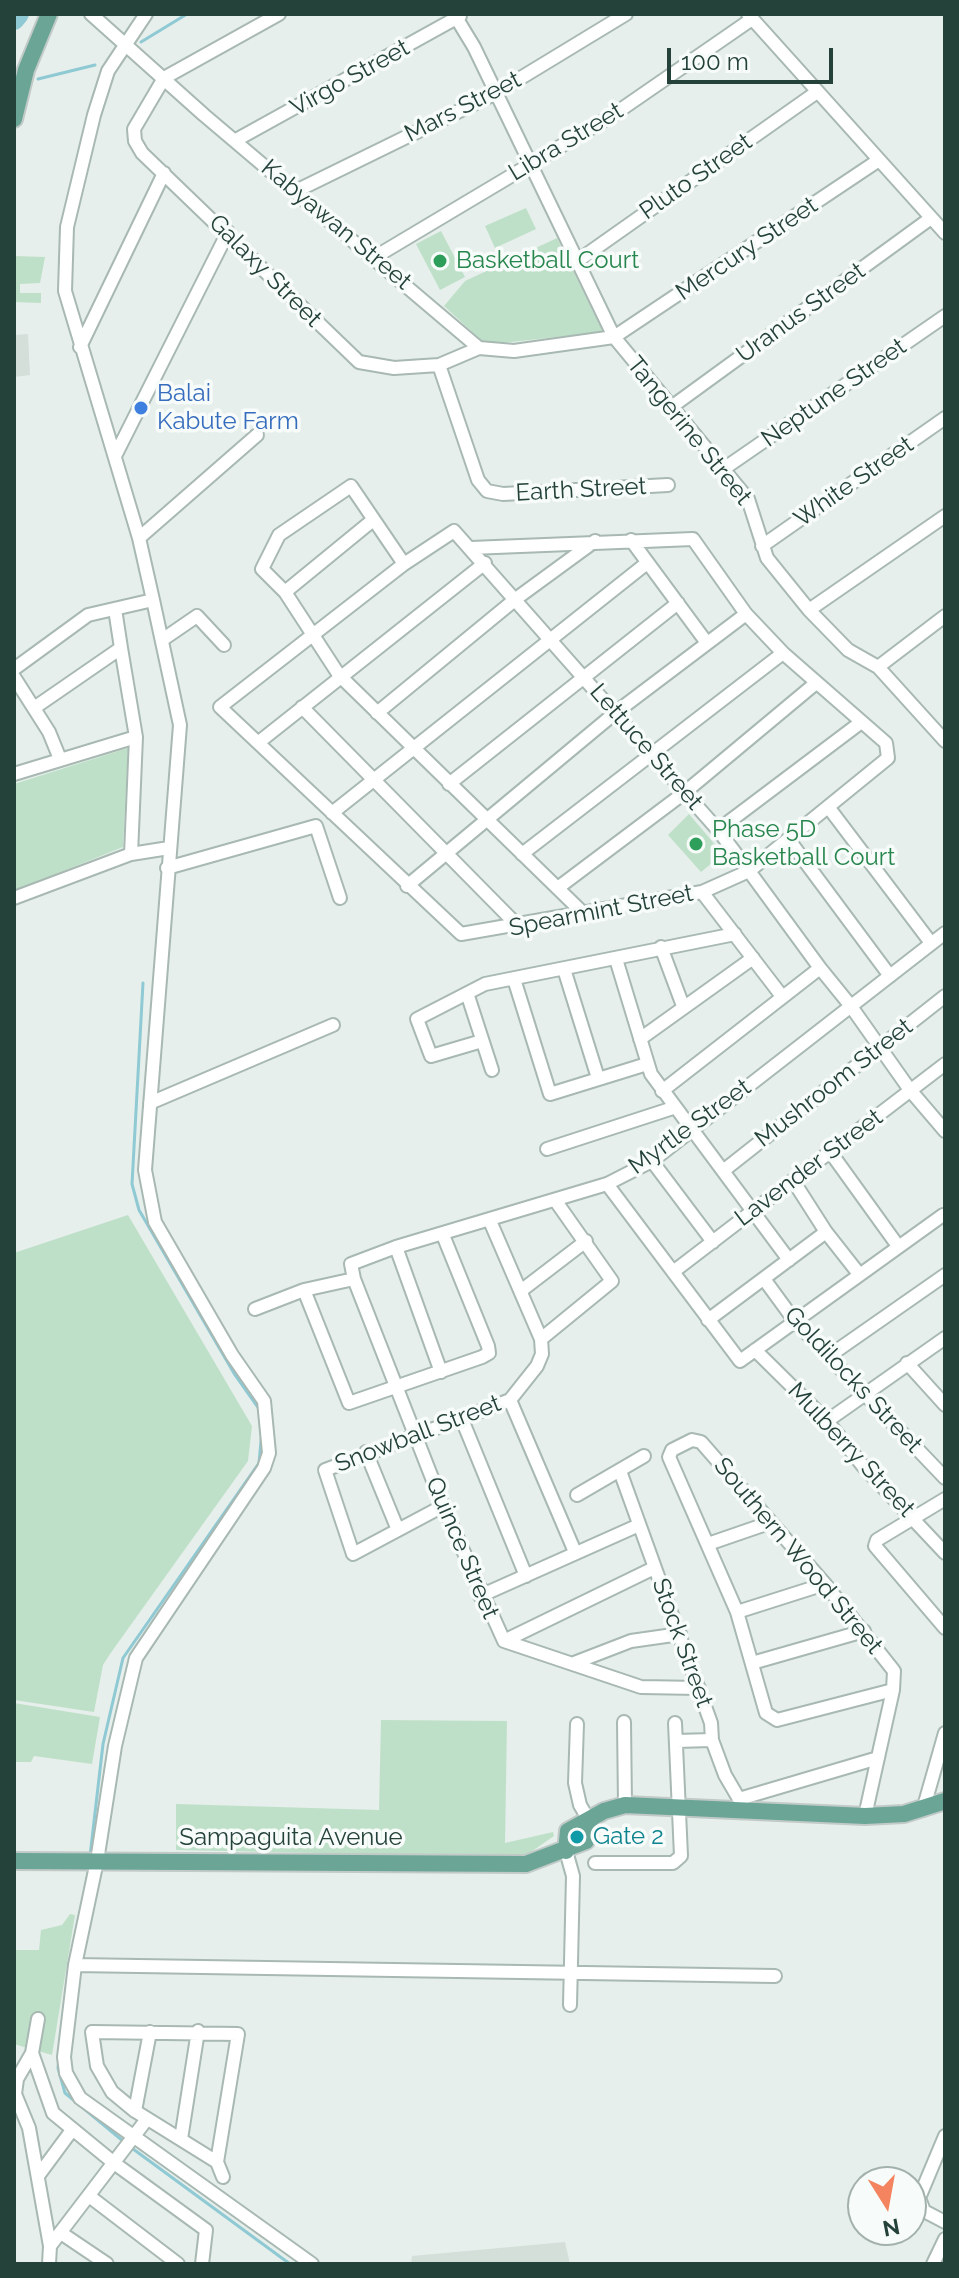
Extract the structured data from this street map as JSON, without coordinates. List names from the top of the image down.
{
  "streets": {
    "main road": ["Sampaguita Avenue"],
    "street": [
      "Virgo Street",
      "Mars Street",
      "Libra Street",
      "Pluto Street",
      "Kabyawan Street",
      "Mercury Street",
      "Galaxy Street",
      "Uranus Street",
      "Neptune Street",
      "Tangerine Street",
      "White Street",
      "Earth Street",
      "Lettuce Street",
      "Spearmint Street",
      "Mushroom Street",
      "Myrtle Street",
      "Lavender Street",
      "Goldilocks Street",
      "Snowball Street",
      "Mulberry Street",
      "Quince Street",
      "Southern Wood Street",
      "Stock Street"
    ]
  },
  "crossings": [
    ["Virgo Street", "Kabyawan Street"],
    ["Virgo Street", "Tangerine Street"],
    ["Mars Street", "Kabyawan Street"],
    ["Mars Street", "Tangerine Street"],
    ["Libra Street", "Kabyawan Street"],
    ["Libra Street", "Tangerine Street"],
    ["Pluto Street", "Tangerine Street"],
    ["Kabyawan Street", "Galaxy Street"],
    ["Mercury Street", "Tangerine Street"],
    ["Galaxy Street", "Earth Street"],
    ["Uranus Street", "Tangerine Street"],
    ["Neptune Street", "Tangerine Street"],
    ["Tangerine Street", "White Street"],
    ["Lettuce Street", "Spearmint Street"],
    ["Lettuce Street", "Mushroom Street"],
    ["Lettuce Street", "Myrtle Street"],
    ["Lettuce Street", "Lavender Street"],
    ["Myrtle Street", "Quince Street"],
    ["Snowball Street", "Quince Street"],
    ["Quince Street", "Stock Street"]
  ],
  "places": [
    "Basketball Court",
    "Balai Kabute Farm",
    "Phase 5D Basketball Court",
    "Gate 2"
  ],
  "scale_bar": "100 m",
  "north": "bottom"
}
